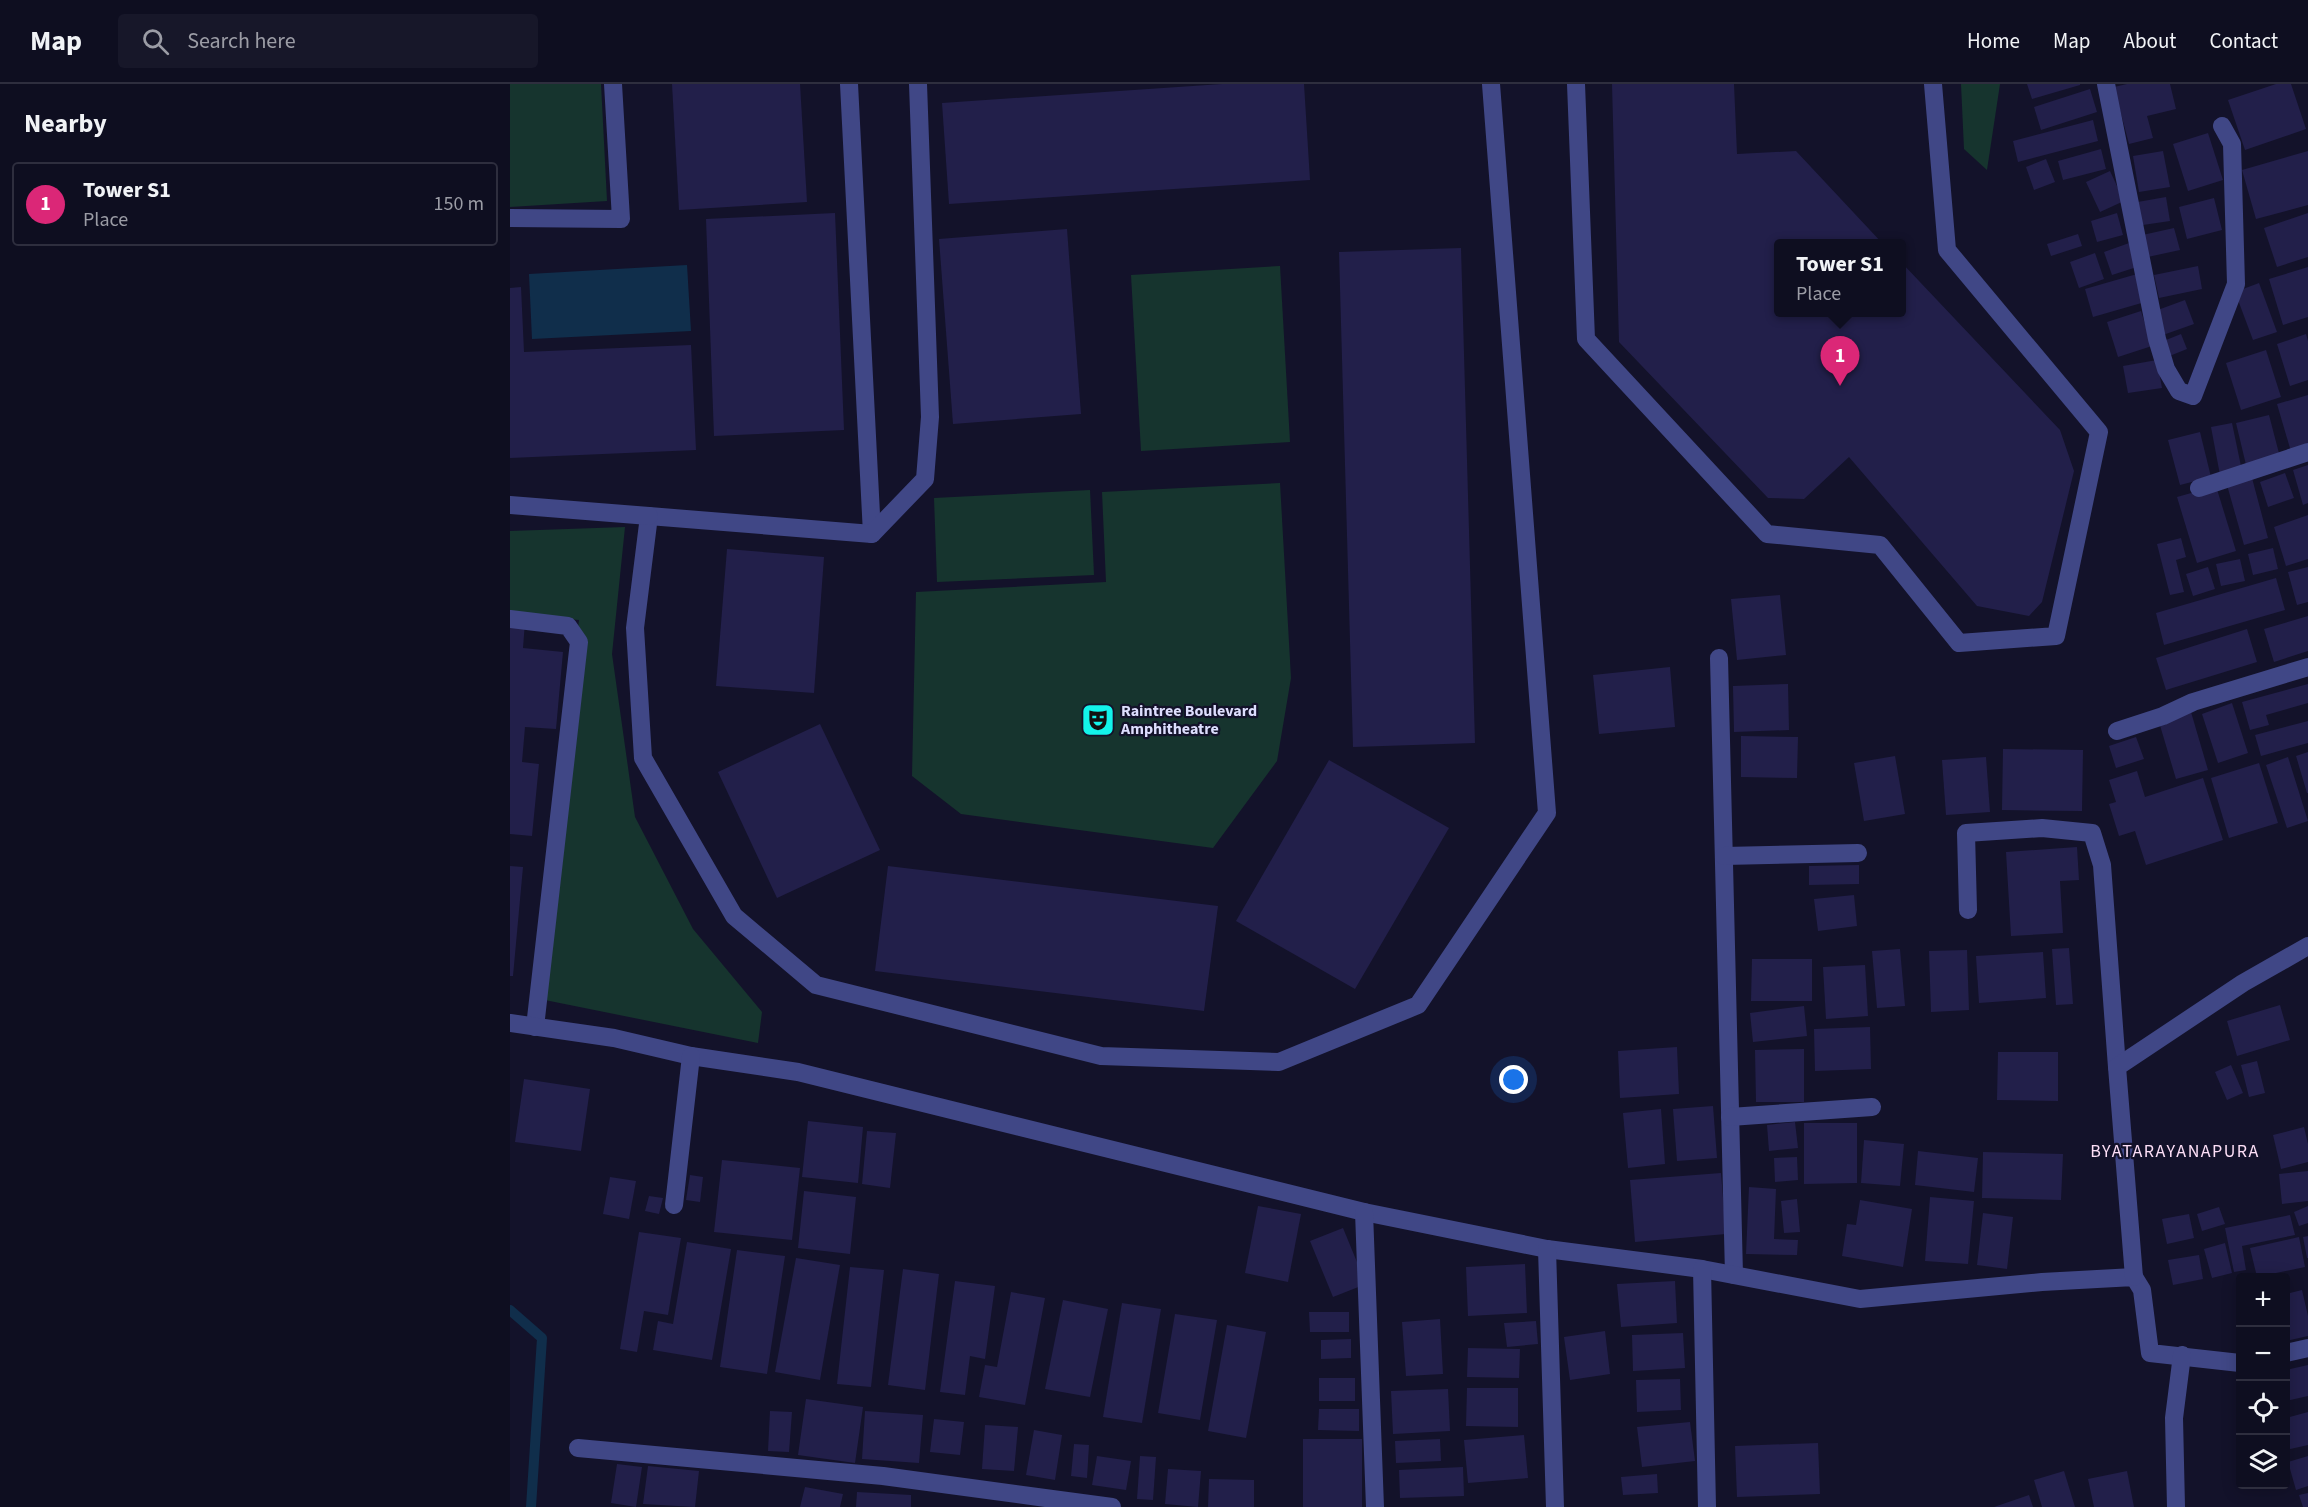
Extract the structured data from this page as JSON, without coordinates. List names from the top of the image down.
{
  "districts": ["BYATARAYANAPURA"],
  "places": {
    "theatre": ["Raintree Boulevard Amphitheatre"]
  },
  "page": {
    "header": "Map",
    "search": "Search here",
    "nav": [
      "Home",
      "Map",
      "About",
      "Contact"
    ],
    "heading": "Nearby",
    "list": [
      {
        "mark": "1",
        "name": "Tower S1",
        "note": "Place",
        "value": "150 m"
      }
    ],
    "popup": ["Tower S1", "Place"],
    "pins": "1",
    "map_buttons": ["+", "−"]
  }
}
